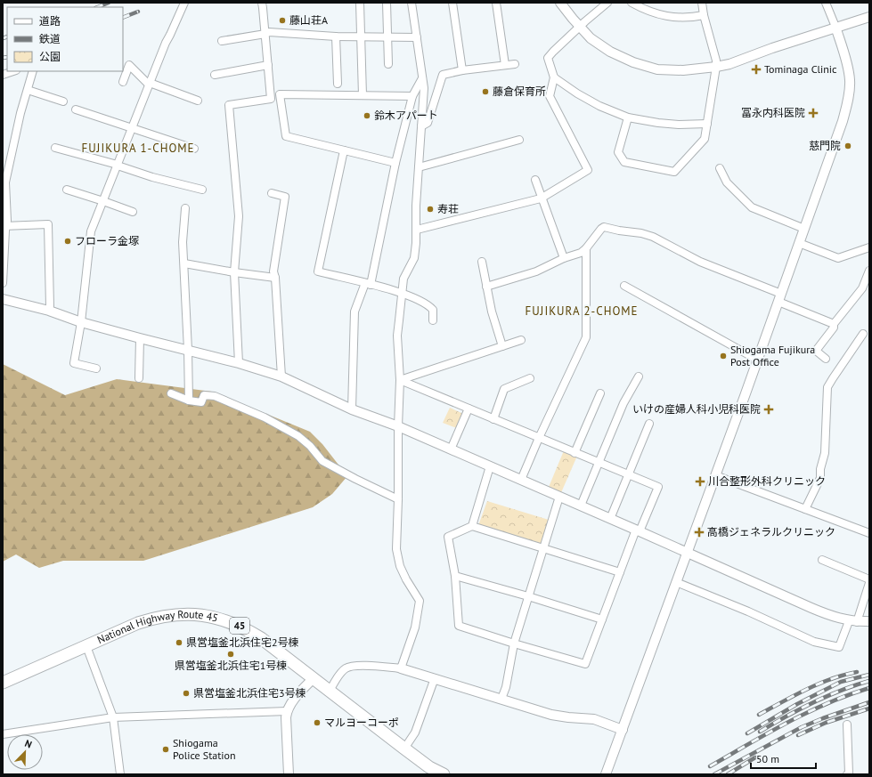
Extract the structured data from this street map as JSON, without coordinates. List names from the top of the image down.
{
  "streets": {
    "highway": ["45", "National Highway Route 45"]
  },
  "districts": ["FUJIKURA 1-CHOME", "FUJIKURA 2-CHOME"],
  "places": {
    "other": [
      "藤山荘A",
      "藤倉保育所",
      "鈴木アパート",
      "慈門院",
      "寿荘",
      "フローラ金塚",
      "Shiogama Fujikura Post Office",
      "県営塩釜北浜住宅2号棟",
      "県営塩釜北浜住宅1号棟",
      "県営塩釜北浜住宅3号棟",
      "マルヨーコーポ",
      "Shiogama Police Station"
    ],
    "health": [
      "Tominaga Clinic",
      "冨永内科医院",
      "いけの産婦人科小児科医院",
      "川合整形外科クリニック",
      "高橋ジェネラルクリニック"
    ]
  },
  "legend": ["道路", "鉄道", "公園"],
  "scale_bar": "50 m",
  "north": "top right"
}
